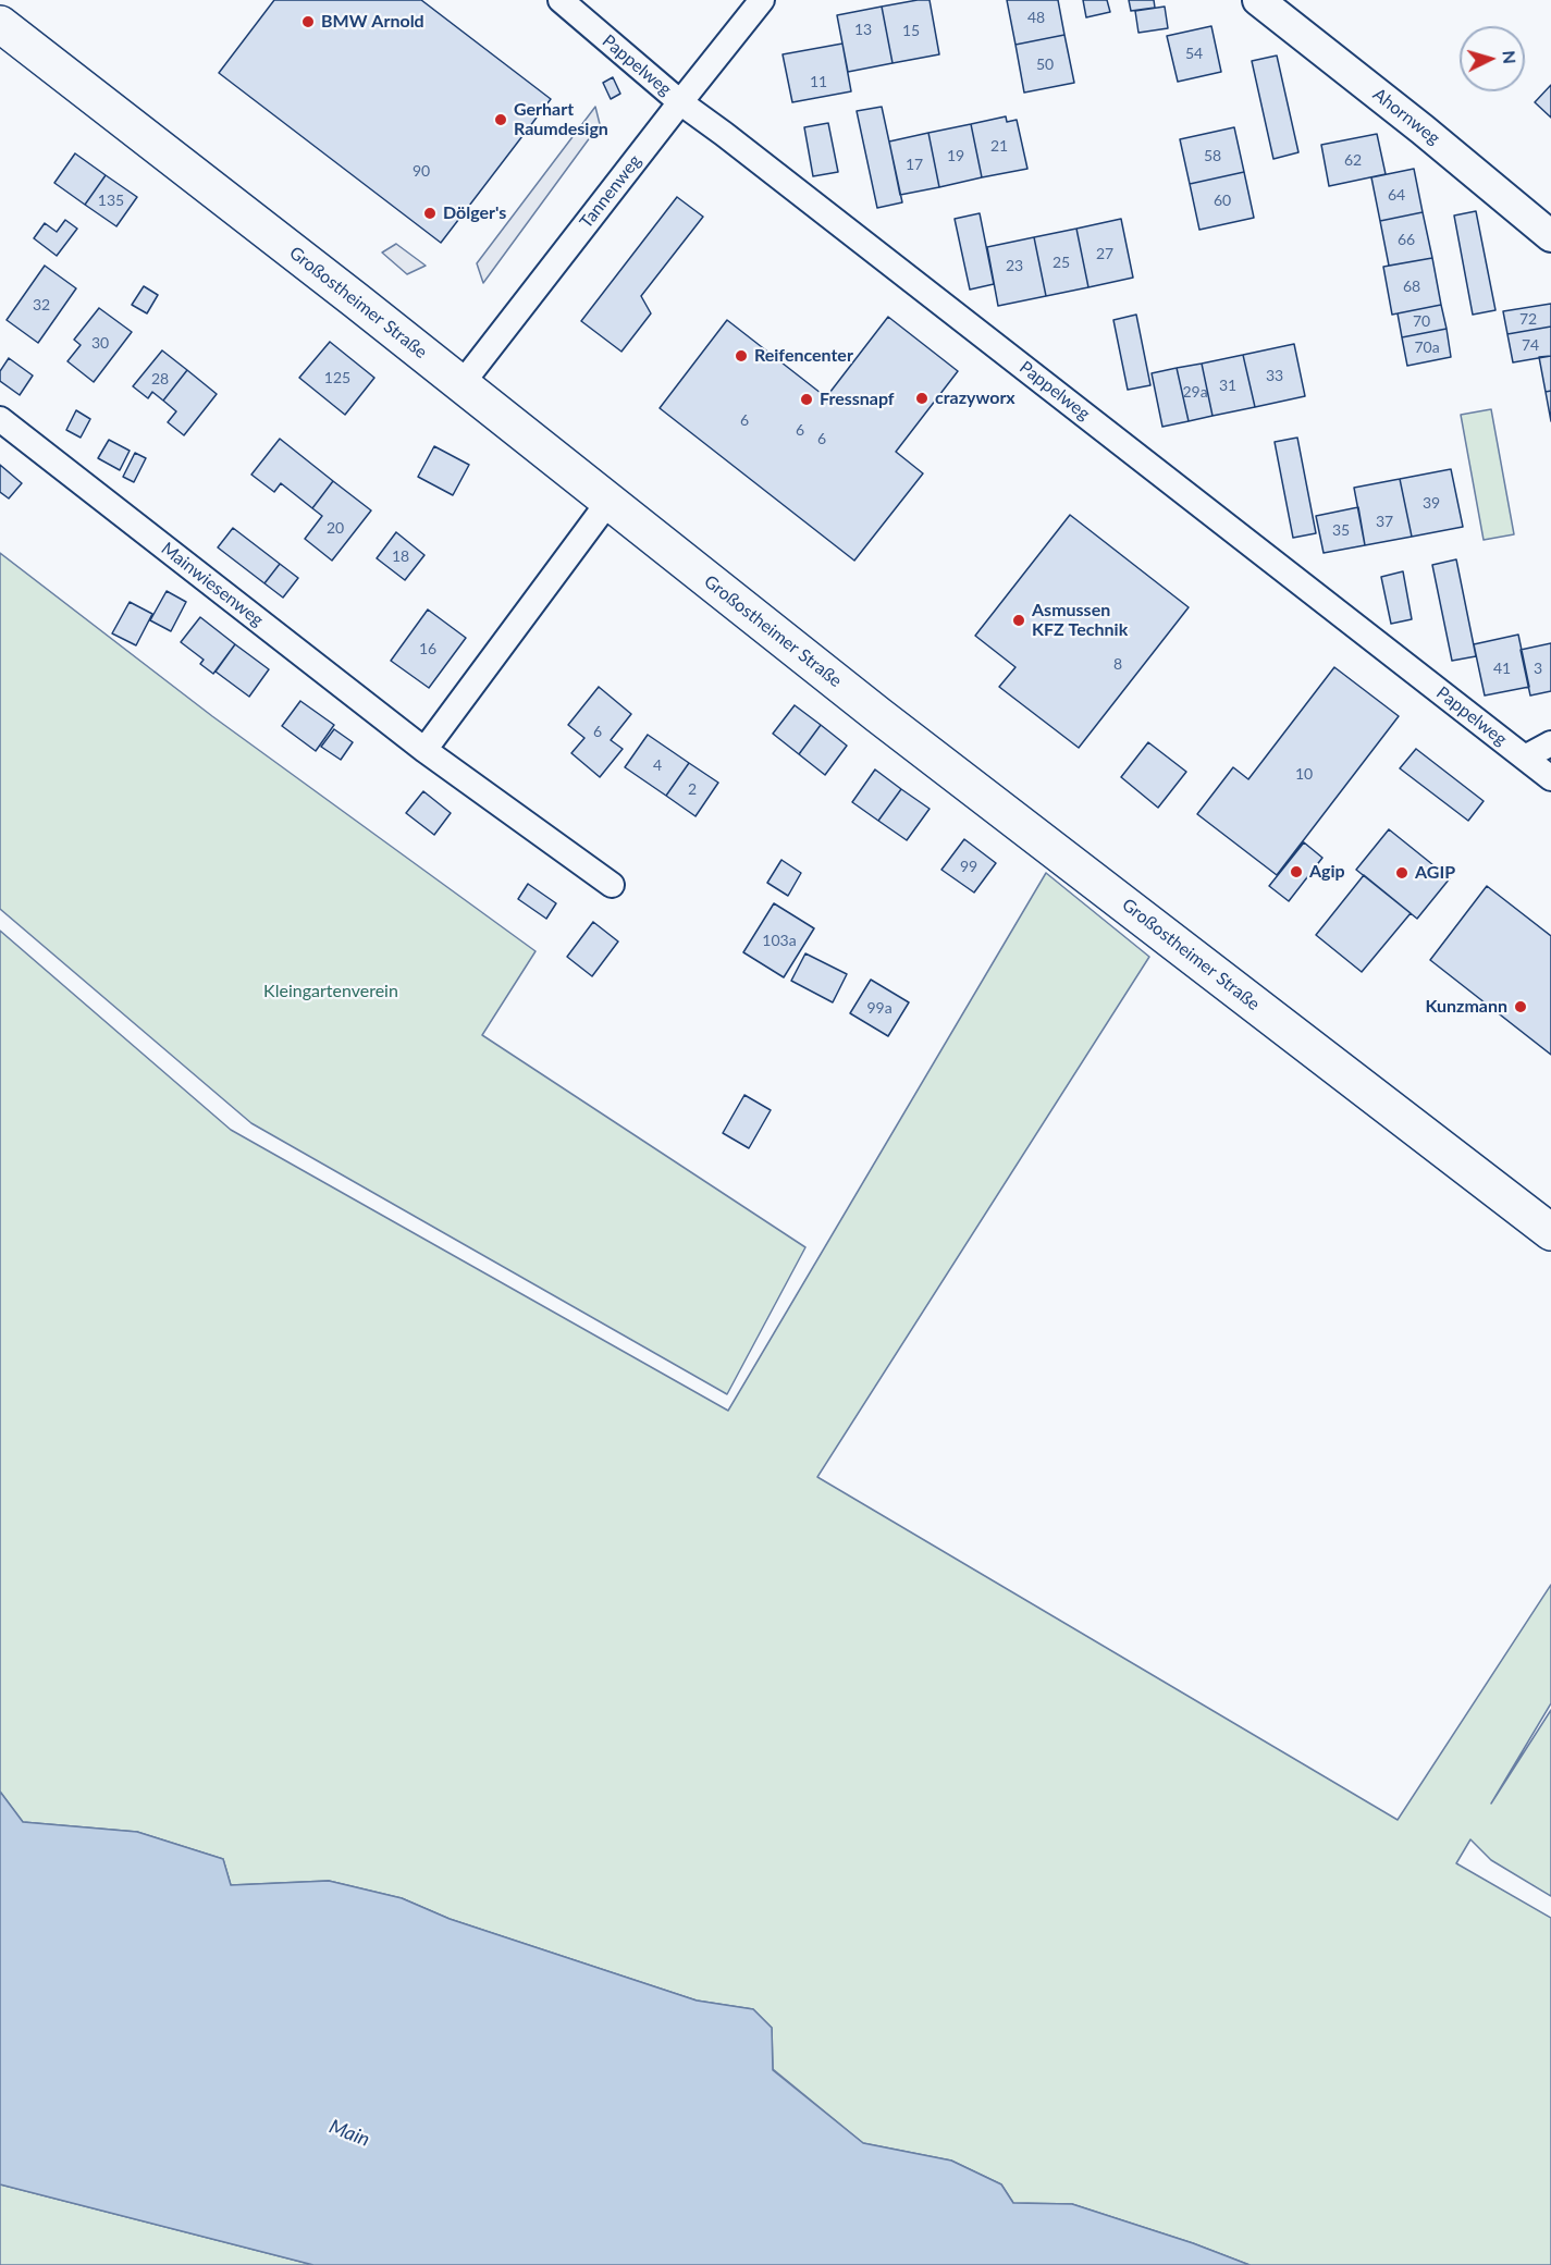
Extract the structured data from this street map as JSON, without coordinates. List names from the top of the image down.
{
  "streets": {
    "main road": ["Großostheimer Straße"],
    "street": [
      "Pappelweg",
      "Ahornweg",
      "Tannenweg",
      "Mainwiesenweg"
    ]
  },
  "crossings": [
    ["Pappelweg", "Tannenweg"],
    ["Tannenweg", "Großostheimer Straße"]
  ],
  "water": ["Main"],
  "parks": ["Kleingartenverein"],
  "places": [
    "BMW Arnold",
    "Gerhart Raumdesign",
    "Dölger's",
    "Reifencenter",
    "crazyworx",
    "Fressnapf",
    "Asmussen KFZ Technik",
    "Agip",
    "AGIP",
    "Kunzmann"
  ],
  "house_numbers": [
    "48",
    "13",
    "15",
    "54",
    "50",
    "11",
    "21",
    "19",
    "58",
    "62",
    "17",
    "90",
    "64",
    "135",
    "60",
    "66",
    "27",
    "25",
    "23",
    "68",
    "32",
    "72",
    "70",
    "30",
    "74",
    "70a",
    "33",
    "125",
    "28",
    "31",
    "29a",
    "6",
    "6",
    "6",
    "39",
    "37",
    "20",
    "35",
    "18",
    "16",
    "8",
    "41",
    "3",
    "6",
    "4",
    "10",
    "2",
    "99",
    "103a",
    "99a"
  ],
  "north": "right"
}
